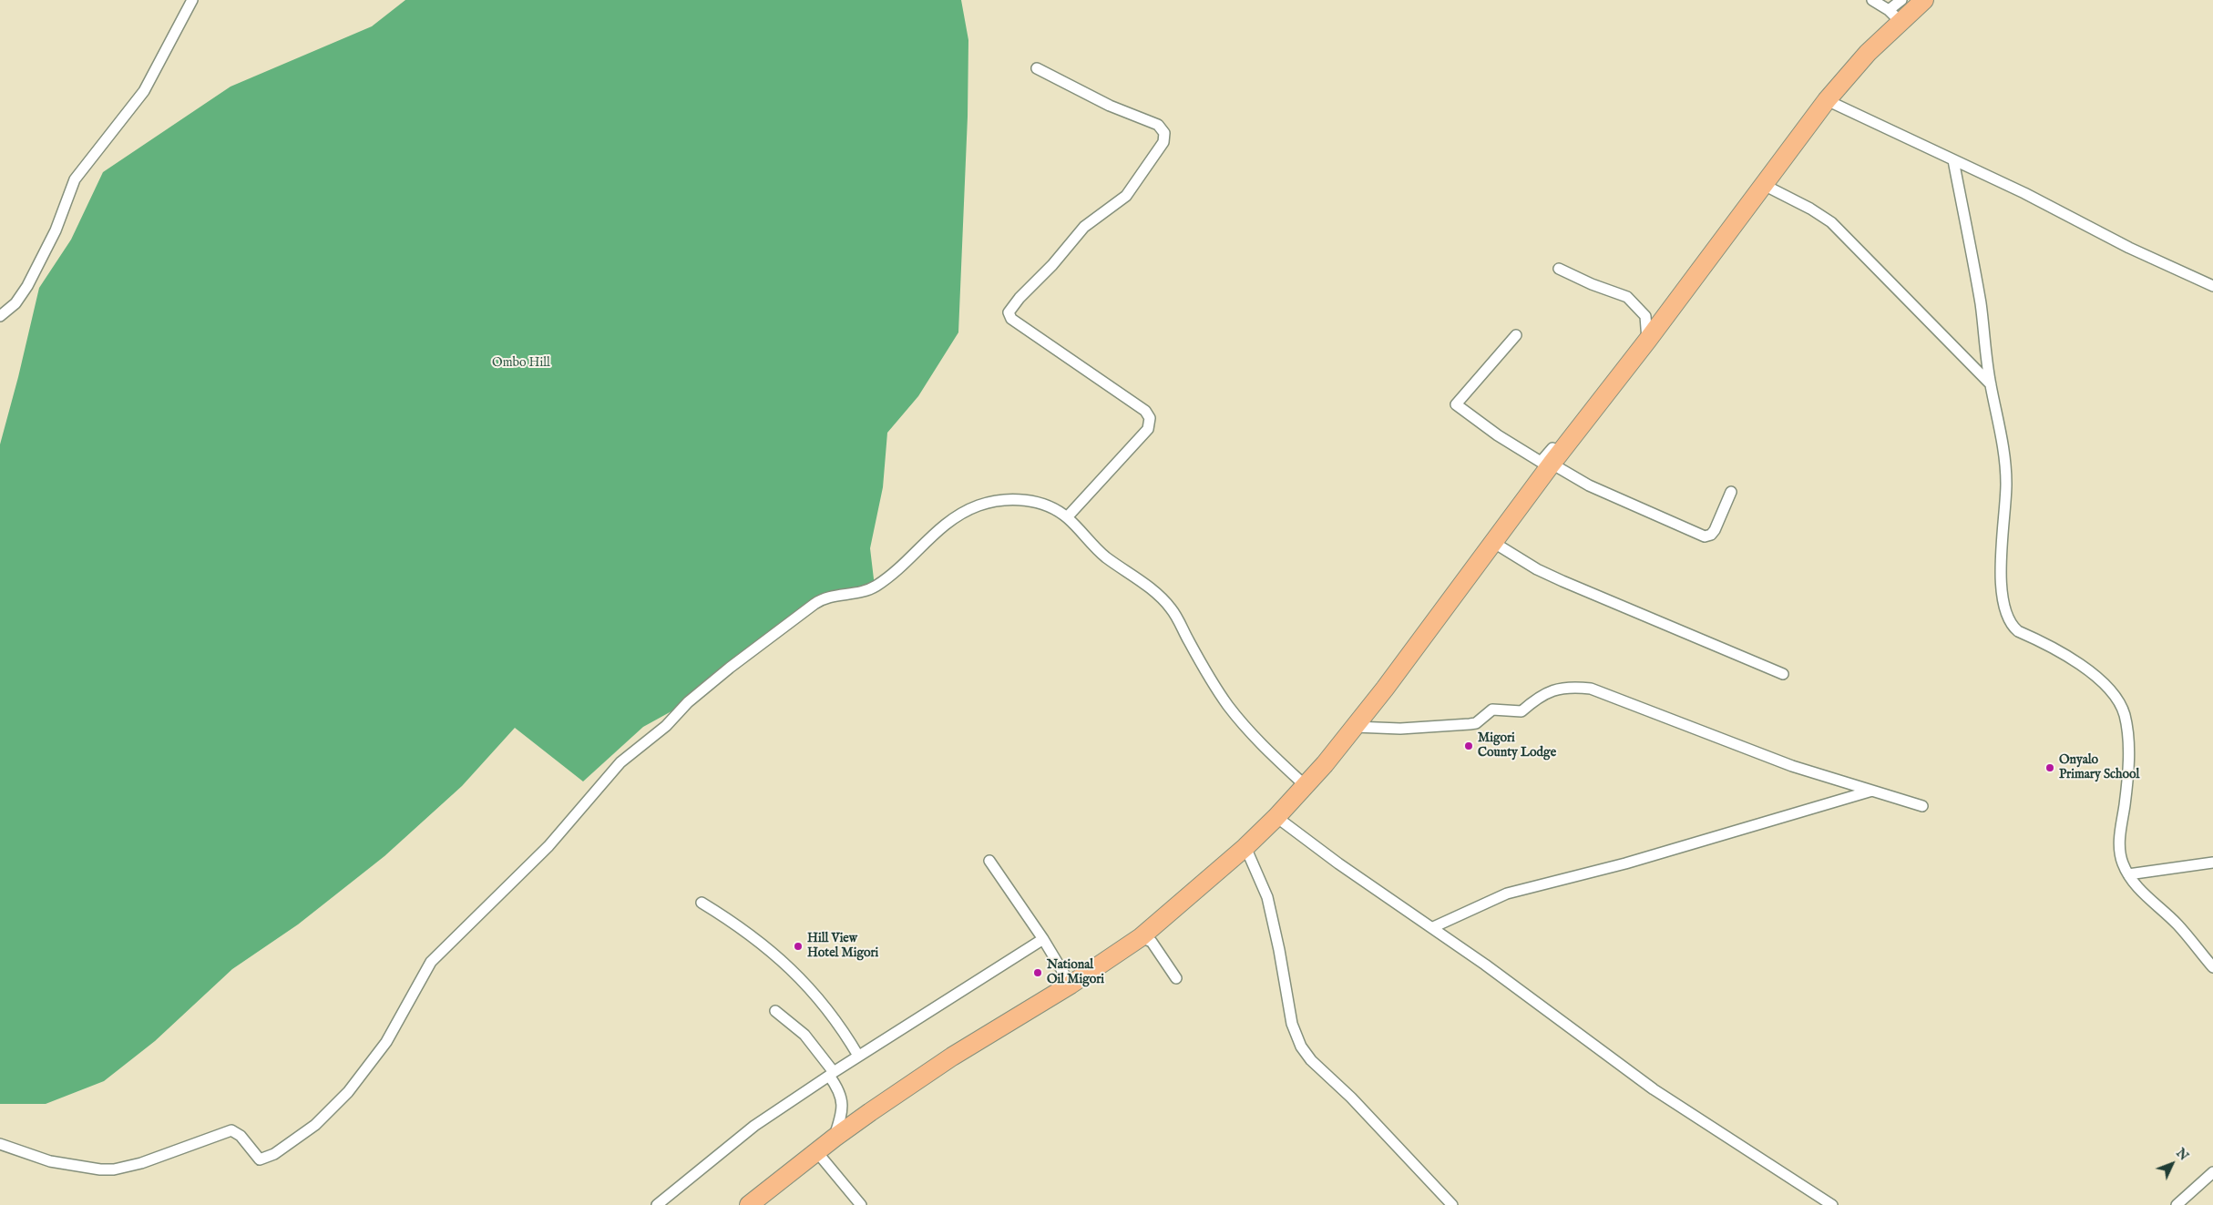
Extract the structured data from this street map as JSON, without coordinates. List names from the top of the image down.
{
  "parks": ["Ombo Hill"],
  "places": [
    "Migori County Lodge",
    "Onyalo Primary School",
    "Hill View Hotel Migori",
    "National Oil Migori"
  ],
  "north": "top right"
}
